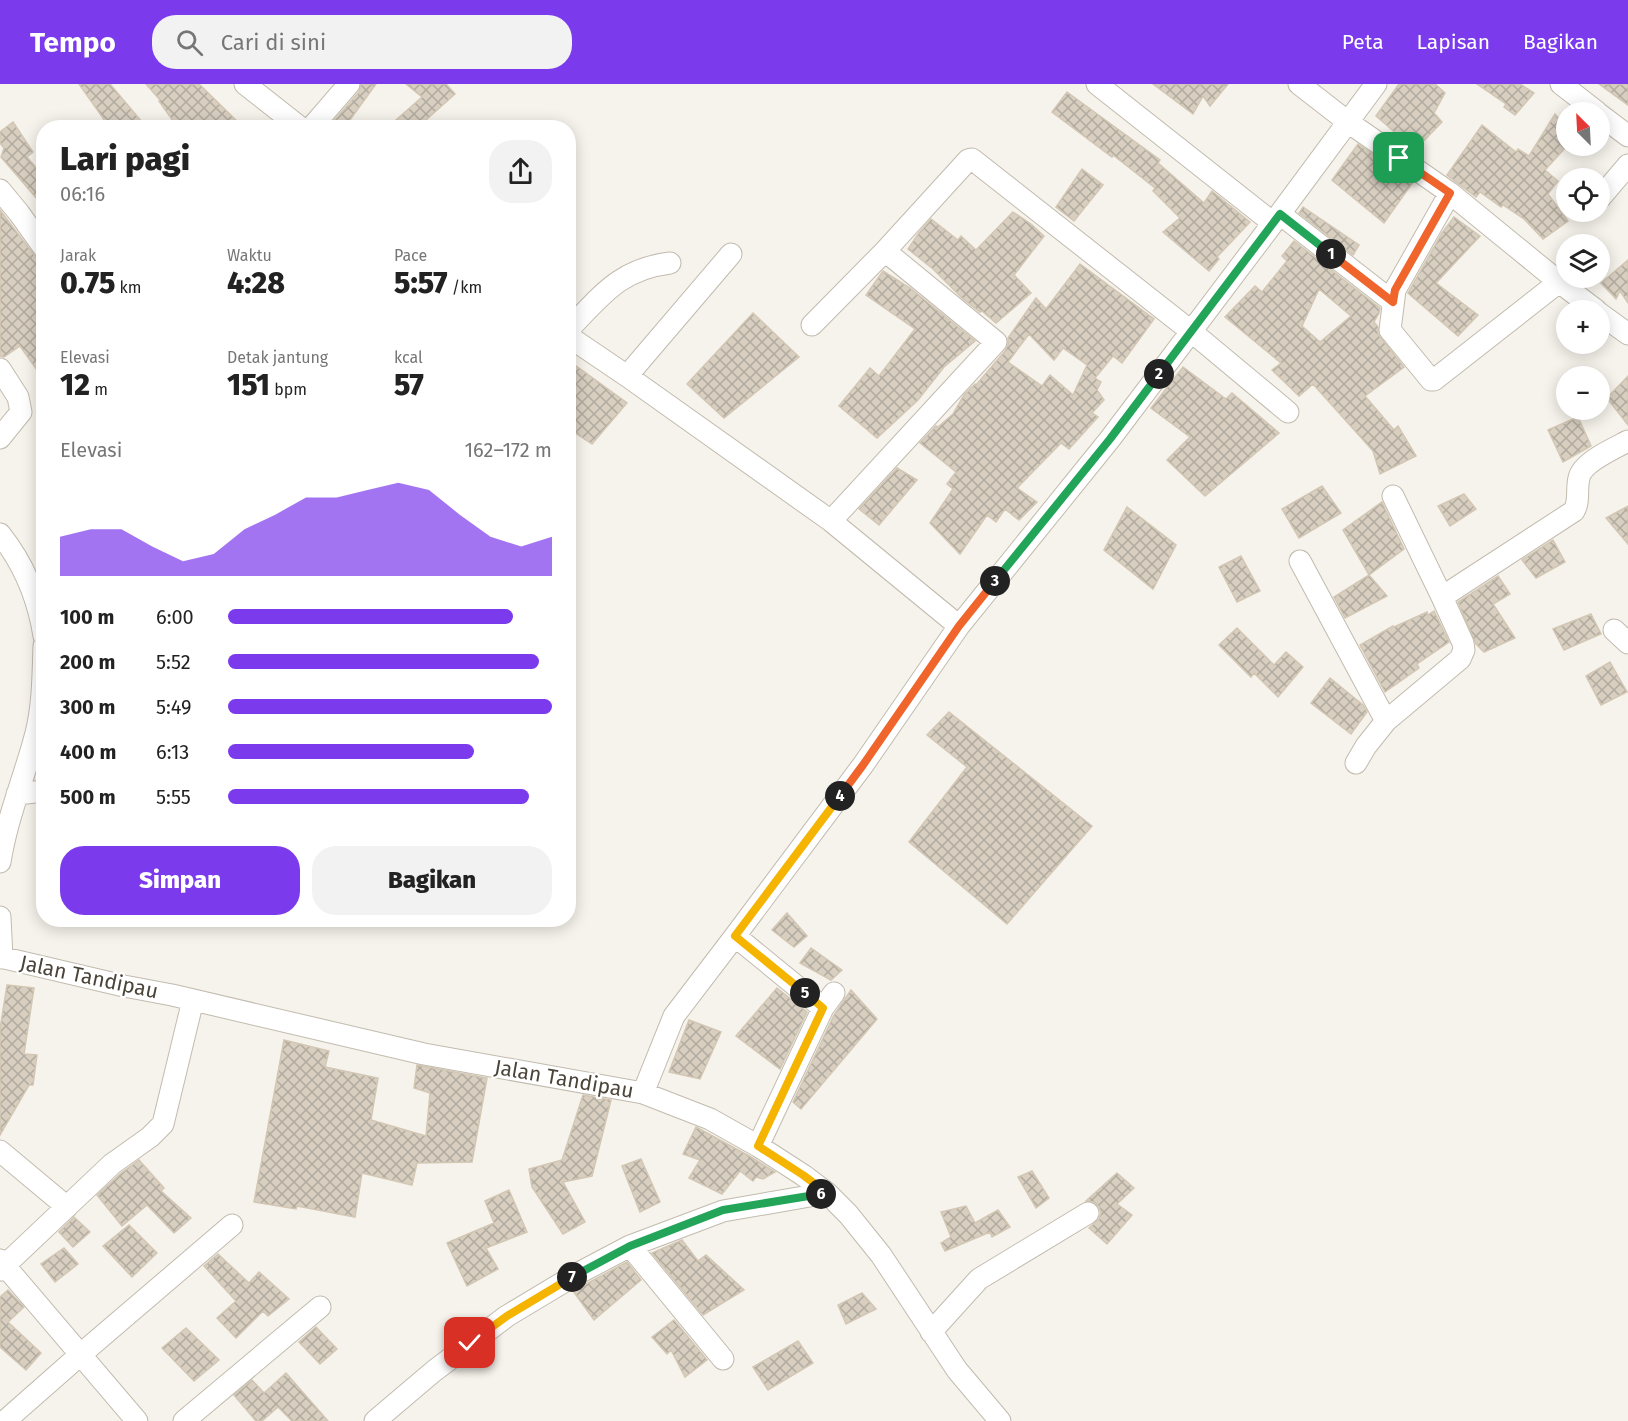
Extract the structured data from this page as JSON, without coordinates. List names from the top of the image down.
{
  "streets": {
    "street": ["Jalan Tandipau"]
  },
  "north": "top left",
  "page": {
    "header": "Tempo",
    "search": "Cari di sini",
    "nav": ["Peta", "Lapisan", "Bagikan"],
    "map_buttons": ["+", "−"],
    "heading": ["Lari pagi", "06:16"],
    "stats": [
      ["Jarak", "0.75 km"],
      ["Waktu", "4:28"],
      ["Pace", "5:57 /km"],
      ["Elevasi", "12 m"],
      ["Detak jantung", "151 bpm"],
      ["kcal", "57"]
    ],
    "pins": [
      "1",
      "2",
      "3",
      "4",
      "5",
      "6",
      "7"
    ],
    "chart": ["Elevasi", "162–172 m"],
    "list": [
      {
        "name": "100 m",
        "note": "6:00"
      },
      {
        "name": "200 m",
        "note": "5:52"
      },
      {
        "name": "300 m",
        "note": "5:49"
      },
      {
        "name": "400 m",
        "note": "6:13"
      },
      {
        "name": "500 m",
        "note": "5:55"
      }
    ],
    "buttons": ["Simpan", "Bagikan"]
  }
}
